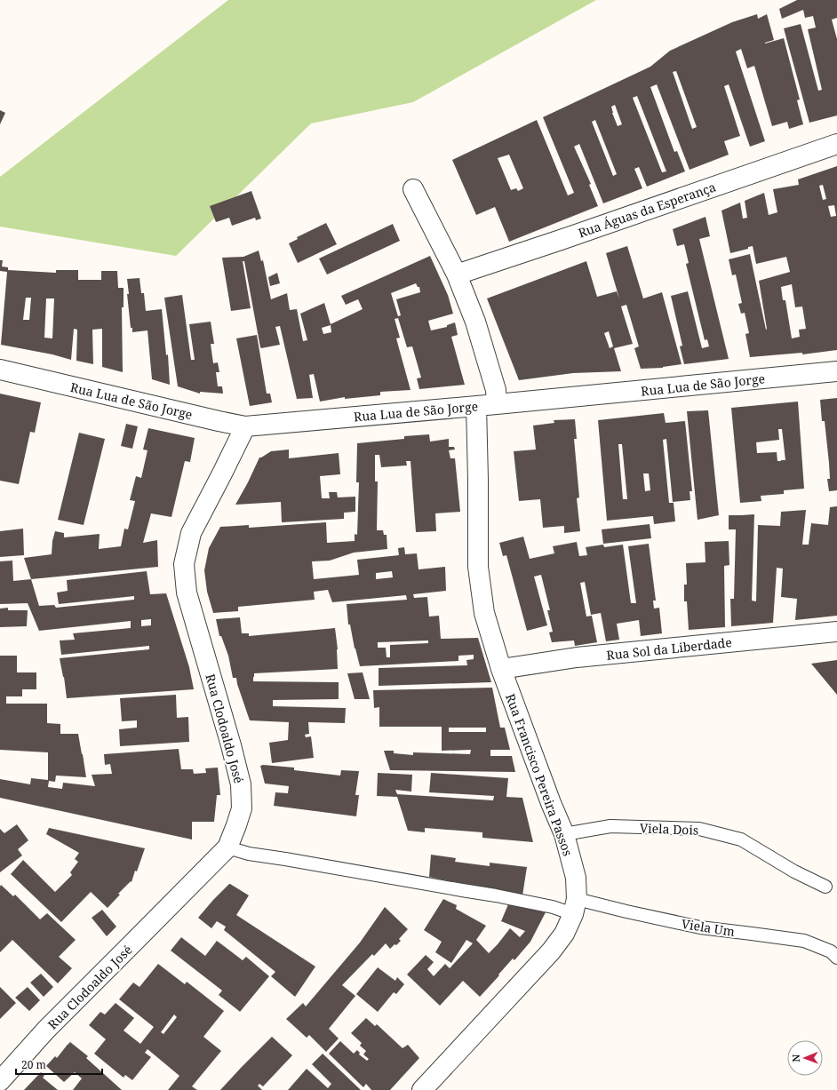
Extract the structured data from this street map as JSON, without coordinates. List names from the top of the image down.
{
  "streets": {
    "street": [
      "Rua Águas da Esperança",
      "Rua Lua de São Jorge",
      "Rua Sol da Liberdade",
      "Rua Clodoaldo José",
      "Rua Francisco Pereira Passos"
    ],
    "lane": ["Viela Dois", "Viela Um"]
  },
  "crossings": [
    ["Rua Lua de São Jorge", "Rua Clodoaldo José"],
    ["Rua Lua de São Jorge", "Rua Francisco Pereira Passos"],
    ["Rua Sol da Liberdade", "Rua Francisco Pereira Passos"],
    ["Rua Clodoaldo José", "Viela Um"],
    ["Rua Francisco Pereira Passos", "Viela Dois"],
    ["Rua Francisco Pereira Passos", "Viela Um"]
  ],
  "scale_bar": "20 m",
  "north": "left"
}
